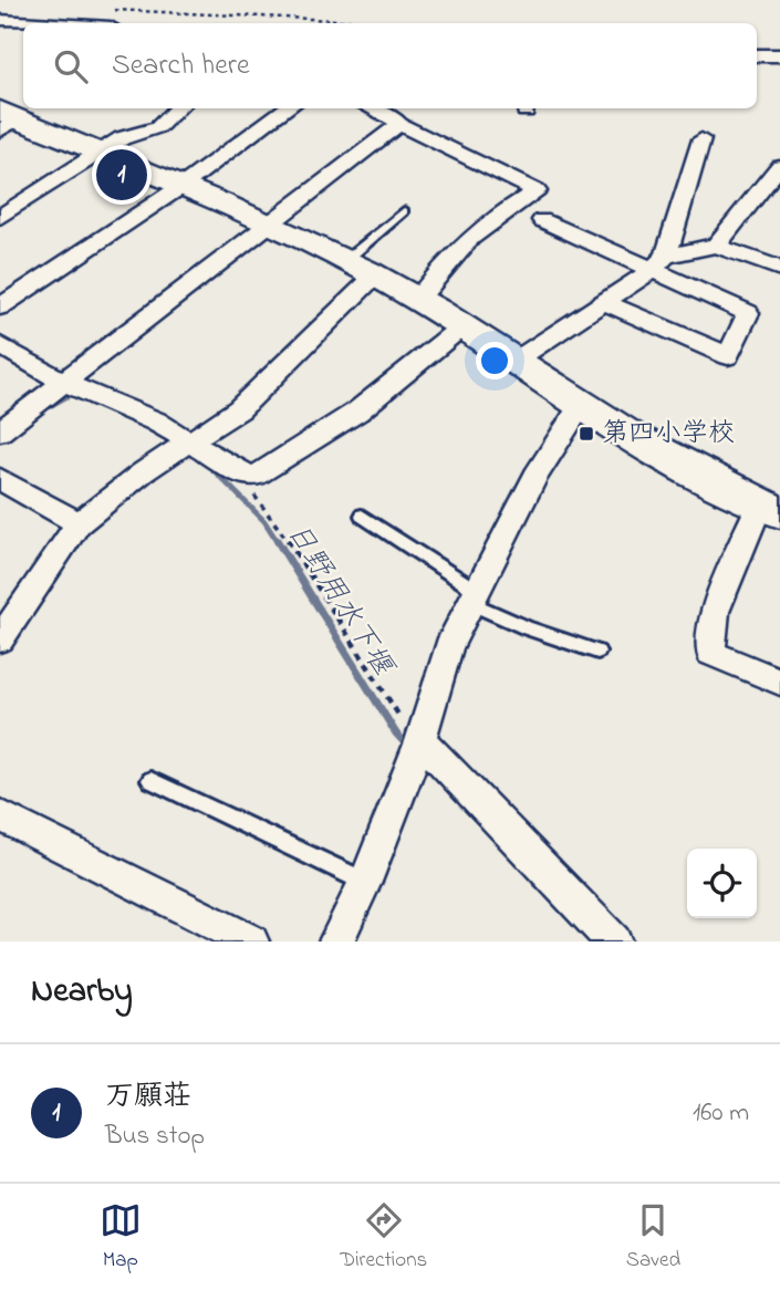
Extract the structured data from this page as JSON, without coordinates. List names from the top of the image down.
{
  "water": ["日野用水下堰"],
  "places": {
    "transit": ["第四小学校"]
  },
  "page": {
    "search": "Search here",
    "pins": "1",
    "heading": "Nearby",
    "list": [
      {
        "mark": "1",
        "name": "万願荘",
        "note": "Bus stop",
        "value": "160 m"
      }
    ],
    "nav": ["Map", "Directions", "Saved"]
  }
}
